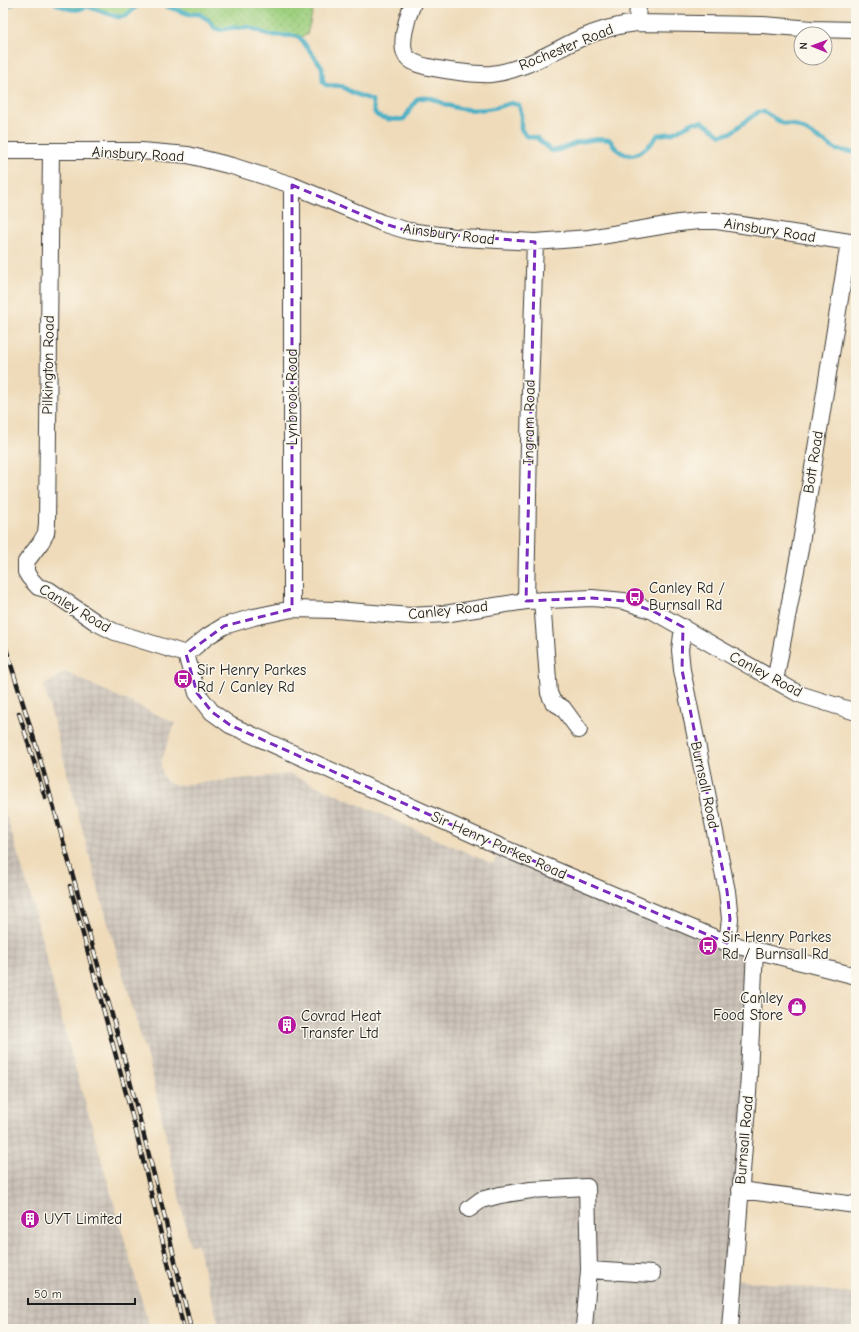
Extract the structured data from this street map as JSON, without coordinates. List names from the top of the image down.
{
  "streets": {
    "street": [
      "Rochester Road",
      "Ainsbury Road",
      "Pilkington Road",
      "Lynbrook Road",
      "Ingram Road",
      "Bott Road",
      "Canley Road",
      "Burnsall Road",
      "Sir Henry Parkes Road"
    ]
  },
  "crossings": [
    ["Ainsbury Road", "Pilkington Road"],
    ["Ainsbury Road", "Lynbrook Road"],
    ["Ainsbury Road", "Ingram Road"],
    ["Ainsbury Road", "Bott Road"],
    ["Pilkington Road", "Canley Road"],
    ["Lynbrook Road", "Canley Road"],
    ["Ingram Road", "Canley Road"],
    ["Bott Road", "Canley Road"],
    ["Canley Road", "Burnsall Road"],
    ["Canley Road", "Sir Henry Parkes Road"],
    ["Burnsall Road", "Sir Henry Parkes Road"]
  ],
  "places": {
    "bus stop": ["Canley Rd / Burnsall Rd", "Sir Henry Parkes Rd / Canley Rd", "Sir Henry Parkes Rd / Burnsall Rd"],
    "shop": ["Canley Food Store"],
    "building": ["Covrad Heat Transfer Ltd", "UYT Limited"]
  },
  "scale_bar": "50 m",
  "north": "left"
}
